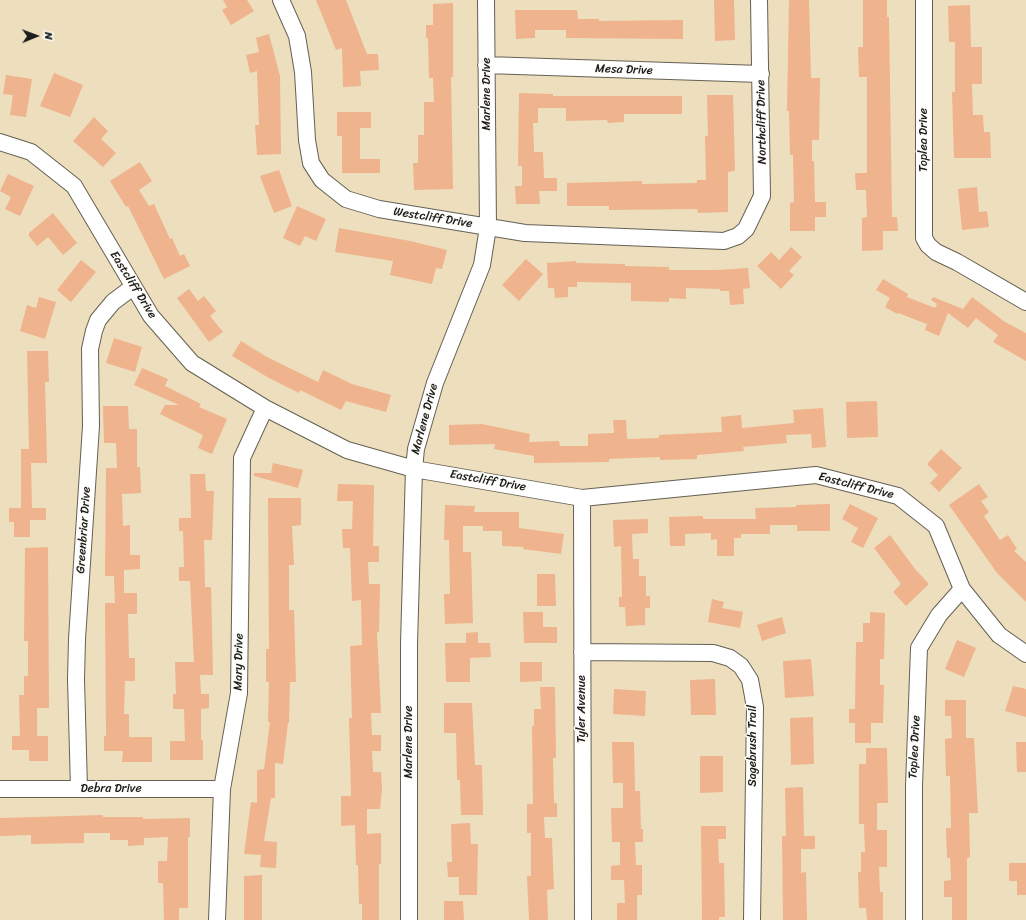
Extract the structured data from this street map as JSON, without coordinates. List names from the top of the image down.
{
  "streets": {
    "street": [
      "Mesa Drive",
      "Marlene Drive",
      "Northcliff Drive",
      "Toplea Drive",
      "Westcliff Drive",
      "Eastcliff Drive",
      "Greenbriar Drive",
      "Mary Drive",
      "Tyler Avenue",
      "Sagebrush Trail",
      "Debra Drive"
    ]
  },
  "crossings": [
    ["Mesa Drive", "Marlene Drive"],
    ["Mesa Drive", "Northcliff Drive"],
    ["Marlene Drive", "Westcliff Drive"],
    ["Marlene Drive", "Eastcliff Drive"],
    ["Northcliff Drive", "Westcliff Drive"],
    ["Toplea Drive", "Eastcliff Drive"],
    ["Eastcliff Drive", "Greenbriar Drive"],
    ["Eastcliff Drive", "Mary Drive"],
    ["Eastcliff Drive", "Tyler Avenue"],
    ["Greenbriar Drive", "Debra Drive"],
    ["Mary Drive", "Debra Drive"],
    ["Tyler Avenue", "Sagebrush Trail"]
  ],
  "north": "right"
}
